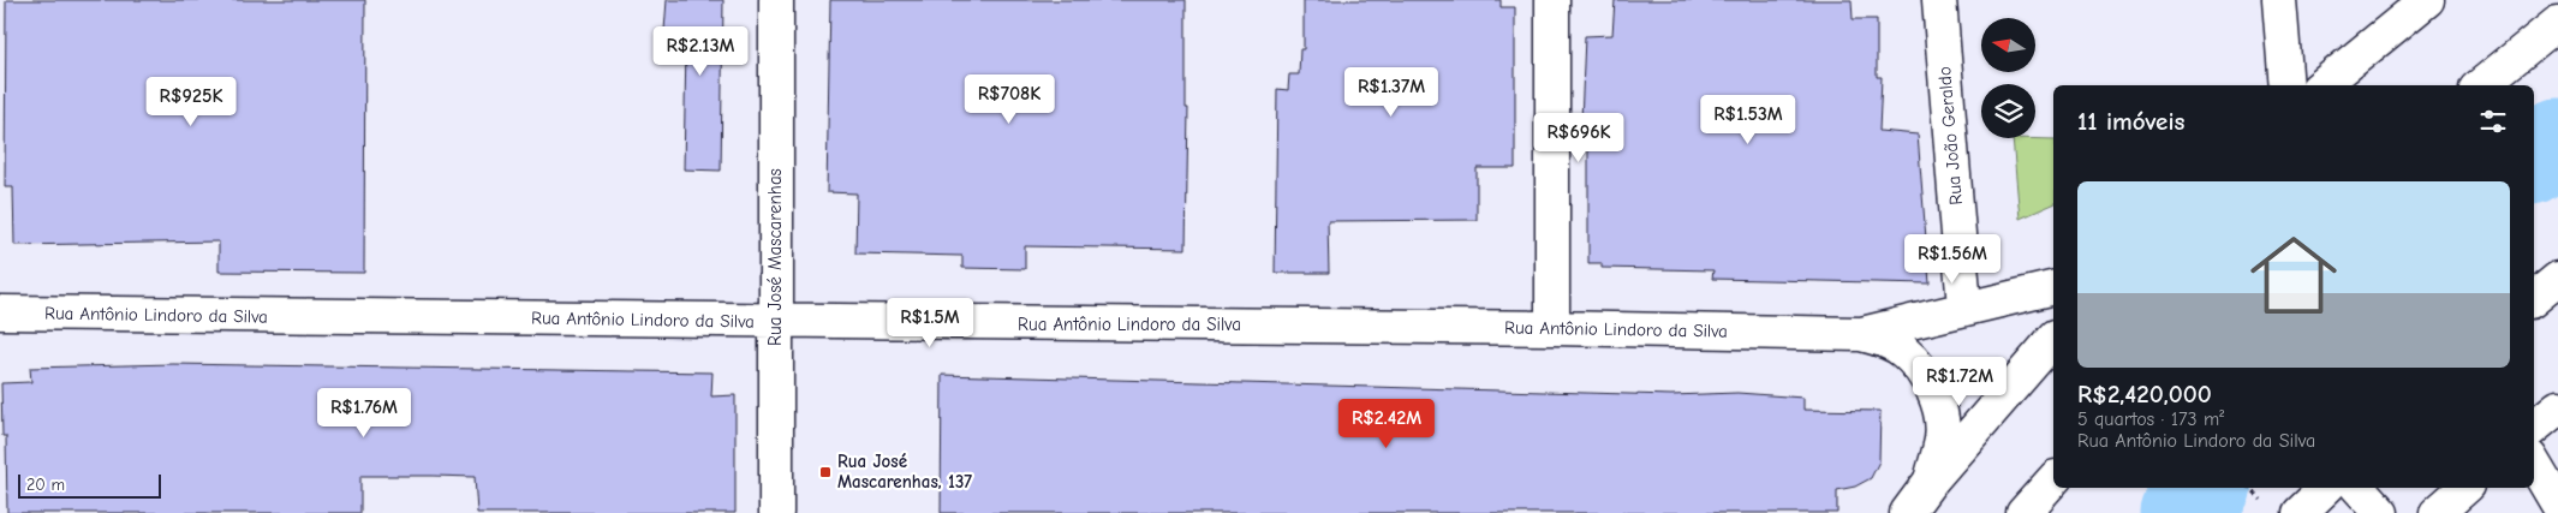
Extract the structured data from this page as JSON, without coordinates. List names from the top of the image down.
{
  "streets": {
    "main road": ["Rua João Geraldo", "Rua José Mascarenhas", "Rua Antônio Lindoro da Silva"]
  },
  "crossings": [
    ["Rua João Geraldo", "Rua Antônio Lindoro da Silva"],
    ["Rua José Mascarenhas", "Rua Antônio Lindoro da Silva"]
  ],
  "places": {
    "transit": ["Rua José Mascarenhas, 137"]
  },
  "scale_bar": "20 m",
  "north": "left",
  "page": {
    "price": [
      "R$2.13M",
      "R$1.37M",
      "R$708K",
      "R$925K",
      "R$1.53M",
      "R$696K",
      "R$1.56M",
      "R$1.5M",
      "R$1.72M",
      "R$1.76M",
      "R$2.42M"
    ],
    "heading": "11 imóveis",
    "list": [
      {
        "name": "R$2,420,000",
        "note": "5 quartos · 173 m² · Rua Antônio Lindoro da Silva"
      }
    ],
    "scale": "20 m"
  }
}
